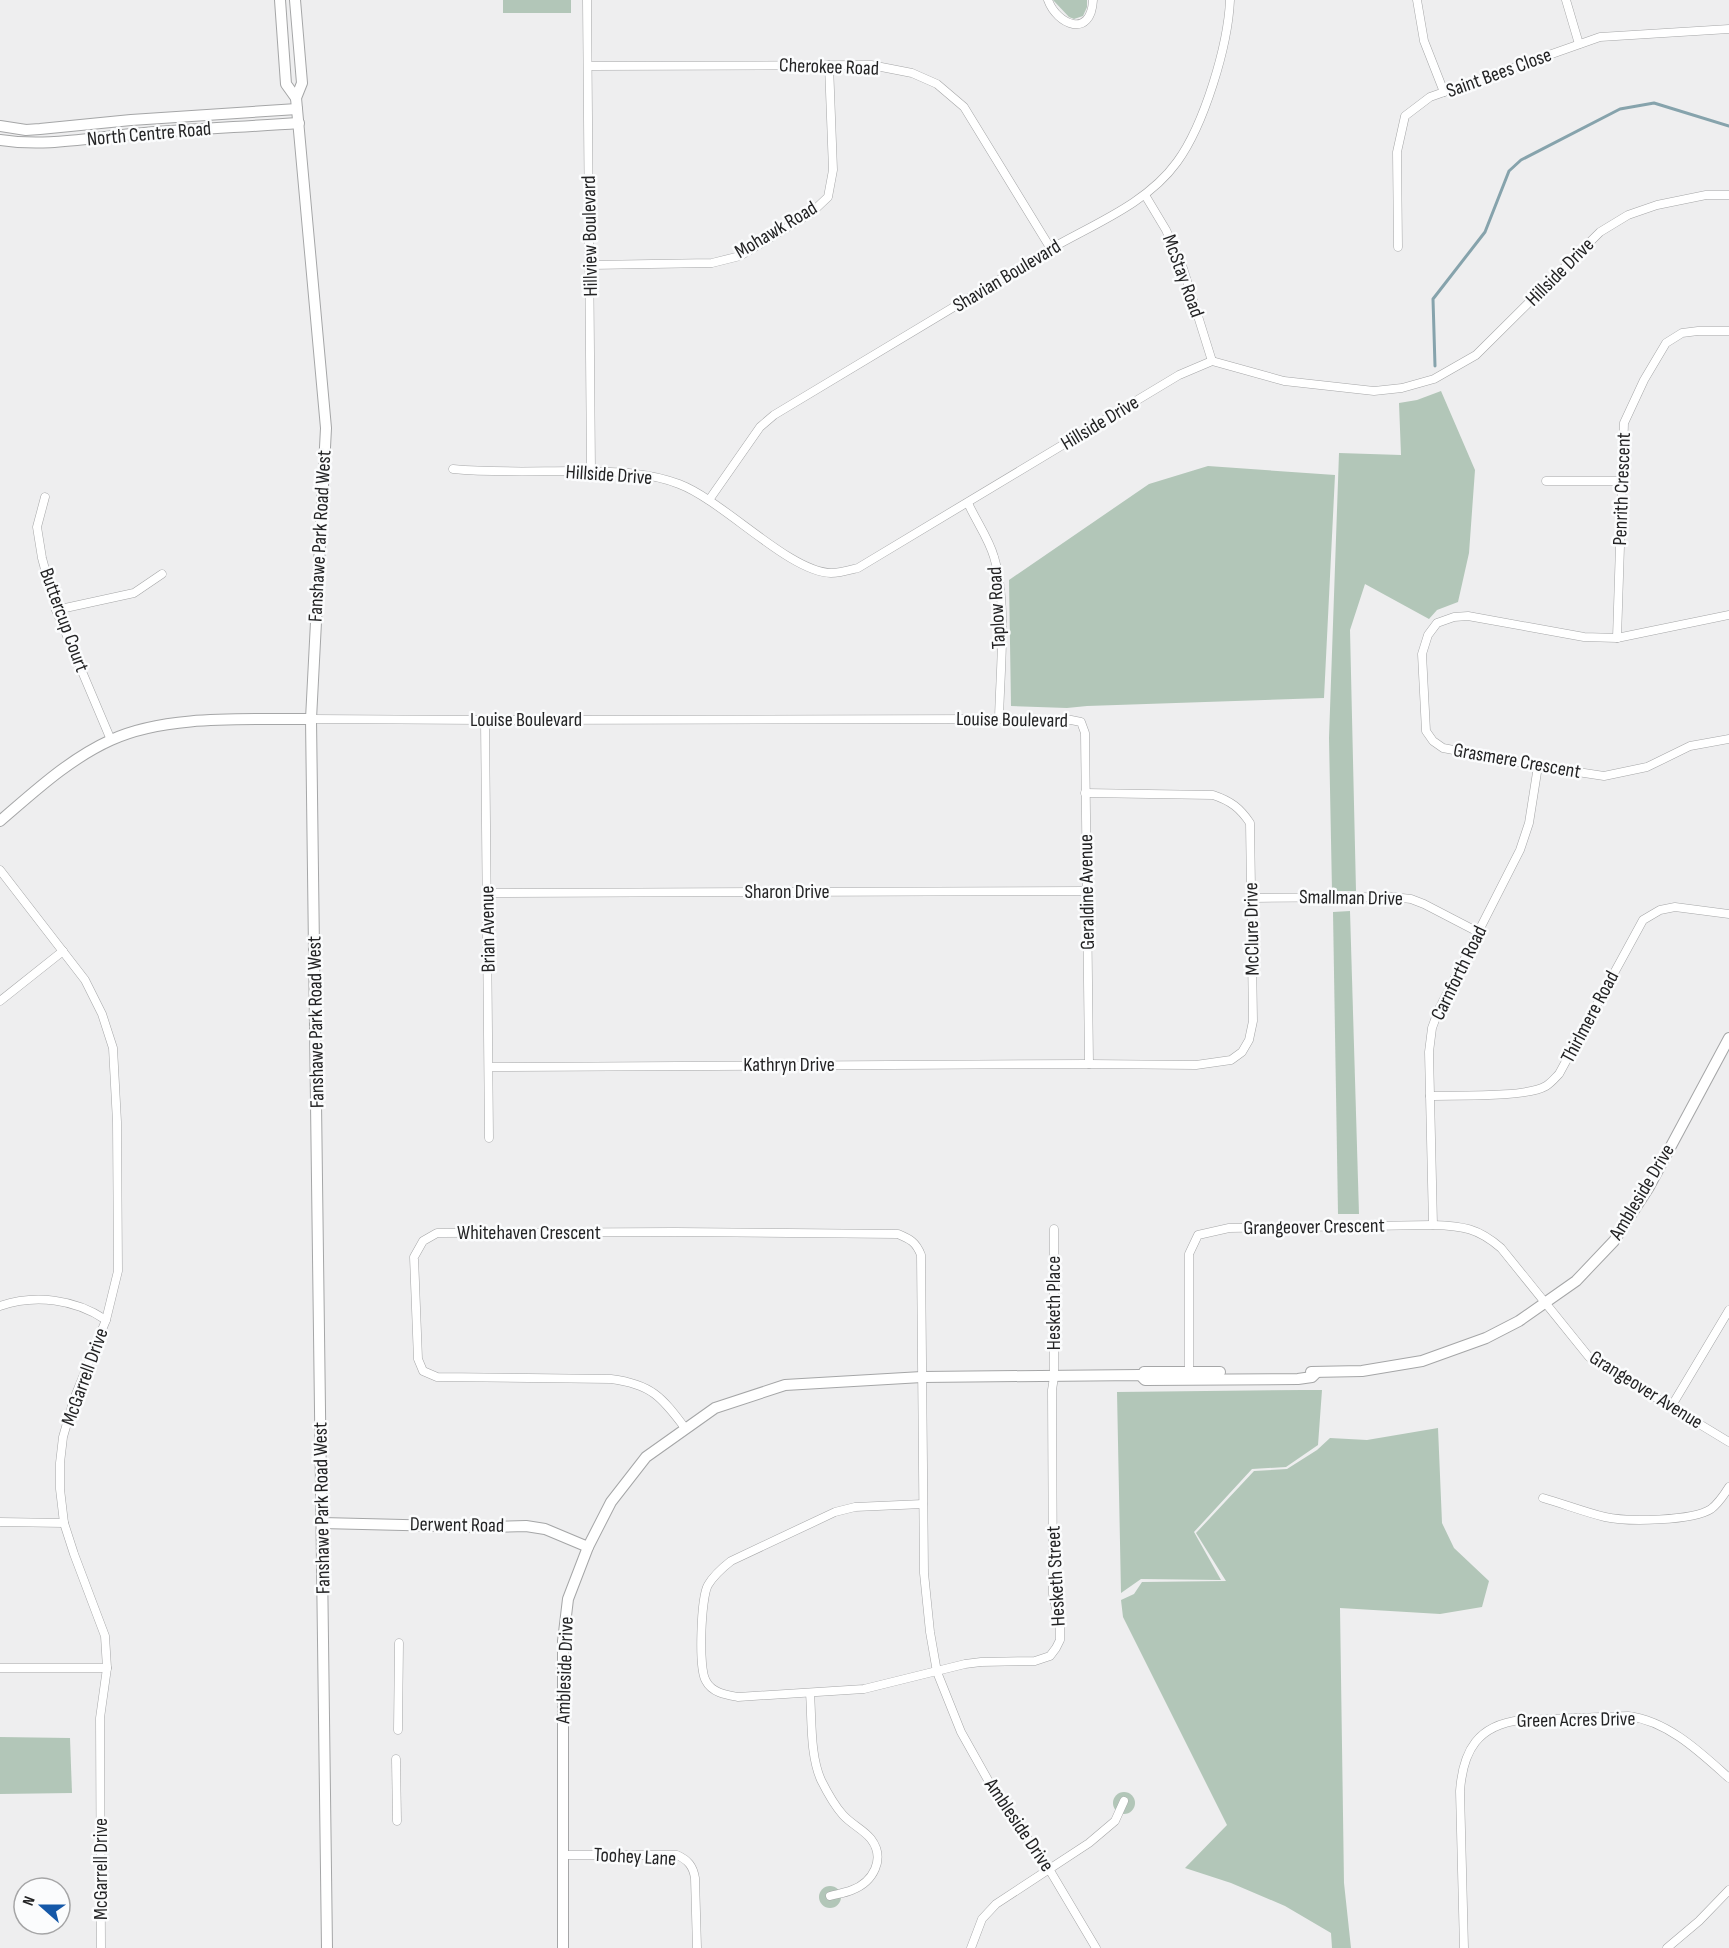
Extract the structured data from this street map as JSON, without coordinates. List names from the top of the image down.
{
  "streets": {
    "street": [
      "Cherokee Road",
      "Saint Bees Close",
      "North Centre Road",
      "Mohawk Road",
      "Hillview Boulevard",
      "Hillside Drive",
      "Shavian Boulevard",
      "McStay Road",
      "Penrith Crescent",
      "Fanshawe Park Road West",
      "Taplow Road",
      "Buttercup Court",
      "Louise Boulevard",
      "Grasmere Crescent",
      "Sharon Drive",
      "Geraldine Avenue",
      "Smallman Drive",
      "Brian Avenue",
      "McClure Drive",
      "Carnforth Road",
      "Thirlmere Road",
      "Kathryn Drive",
      "Ambleside Drive",
      "Grangeover Crescent",
      "Whitehaven Crescent",
      "Hesketh Place",
      "McGarrell Drive",
      "Grangeover Avenue",
      "Derwent Road",
      "Hesketh Street",
      "Green Acres Drive",
      "Toohey Lane"
    ]
  },
  "crossings": [
    ["Cherokee Road", "Mohawk Road"],
    ["Cherokee Road", "Hillview Boulevard"],
    ["Cherokee Road", "Shavian Boulevard"],
    ["North Centre Road", "Fanshawe Park Road West"],
    ["Mohawk Road", "Hillview Boulevard"],
    ["Hillview Boulevard", "Hillside Drive"],
    ["Hillside Drive", "Shavian Boulevard"],
    ["Hillside Drive", "McStay Road"],
    ["Hillside Drive", "Taplow Road"],
    ["Shavian Boulevard", "McStay Road"],
    ["Penrith Crescent", "Grasmere Crescent"],
    ["Fanshawe Park Road West", "Louise Boulevard"],
    ["Fanshawe Park Road West", "Derwent Road"],
    ["Taplow Road", "Louise Boulevard"],
    ["Buttercup Court", "Louise Boulevard"],
    ["Louise Boulevard", "Geraldine Avenue"],
    ["Louise Boulevard", "Brian Avenue"],
    ["Grasmere Crescent", "Carnforth Road"],
    ["Sharon Drive", "Geraldine Avenue"],
    ["Sharon Drive", "Brian Avenue"],
    ["Geraldine Avenue", "McClure Drive"],
    ["Geraldine Avenue", "Kathryn Drive"],
    ["Smallman Drive", "McClure Drive"],
    ["Smallman Drive", "Carnforth Road"],
    ["Brian Avenue", "Kathryn Drive"],
    ["McClure Drive", "Kathryn Drive"],
    ["Carnforth Road", "Thirlmere Road"],
    ["Carnforth Road", "Grangeover Crescent"],
    ["Ambleside Drive", "Grangeover Crescent"],
    ["Ambleside Drive", "Whitehaven Crescent"],
    ["Ambleside Drive", "Hesketh Place"],
    ["Ambleside Drive", "Grangeover Avenue"],
    ["Ambleside Drive", "Derwent Road"],
    ["Ambleside Drive", "Hesketh Street"],
    ["Ambleside Drive", "Toohey Lane"],
    ["Grangeover Crescent", "Grangeover Avenue"],
    ["Hesketh Place", "Hesketh Street"]
  ],
  "north": "left"
}
